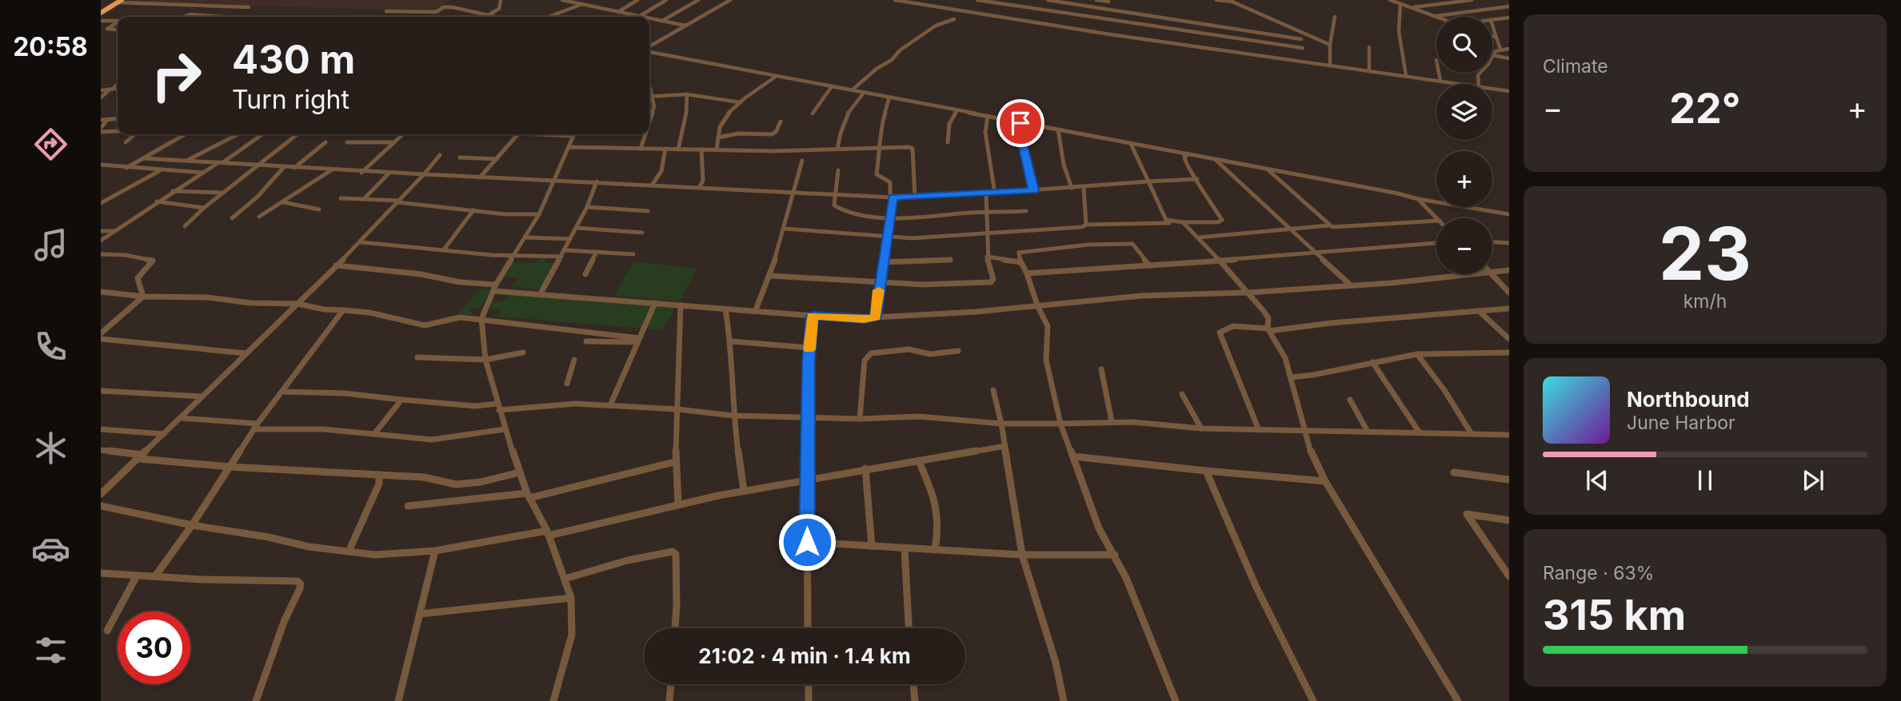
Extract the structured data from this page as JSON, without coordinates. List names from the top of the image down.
{
  "page": {
    "tabs": "20:58",
    "tile": [
      "Climate",
      ["23", "km/h"],
      ["Range · 63%", "315 km"]
    ],
    "map_buttons": ["+", "−"],
    "turn": ["430 m", "Turn right"],
    "heat": ["−", "22°", "+"],
    "song": ["Northbound", "June Harbor"],
    "limit": "30",
    "trip": "21:02 · 4 min · 1.4 km"
  }
}
